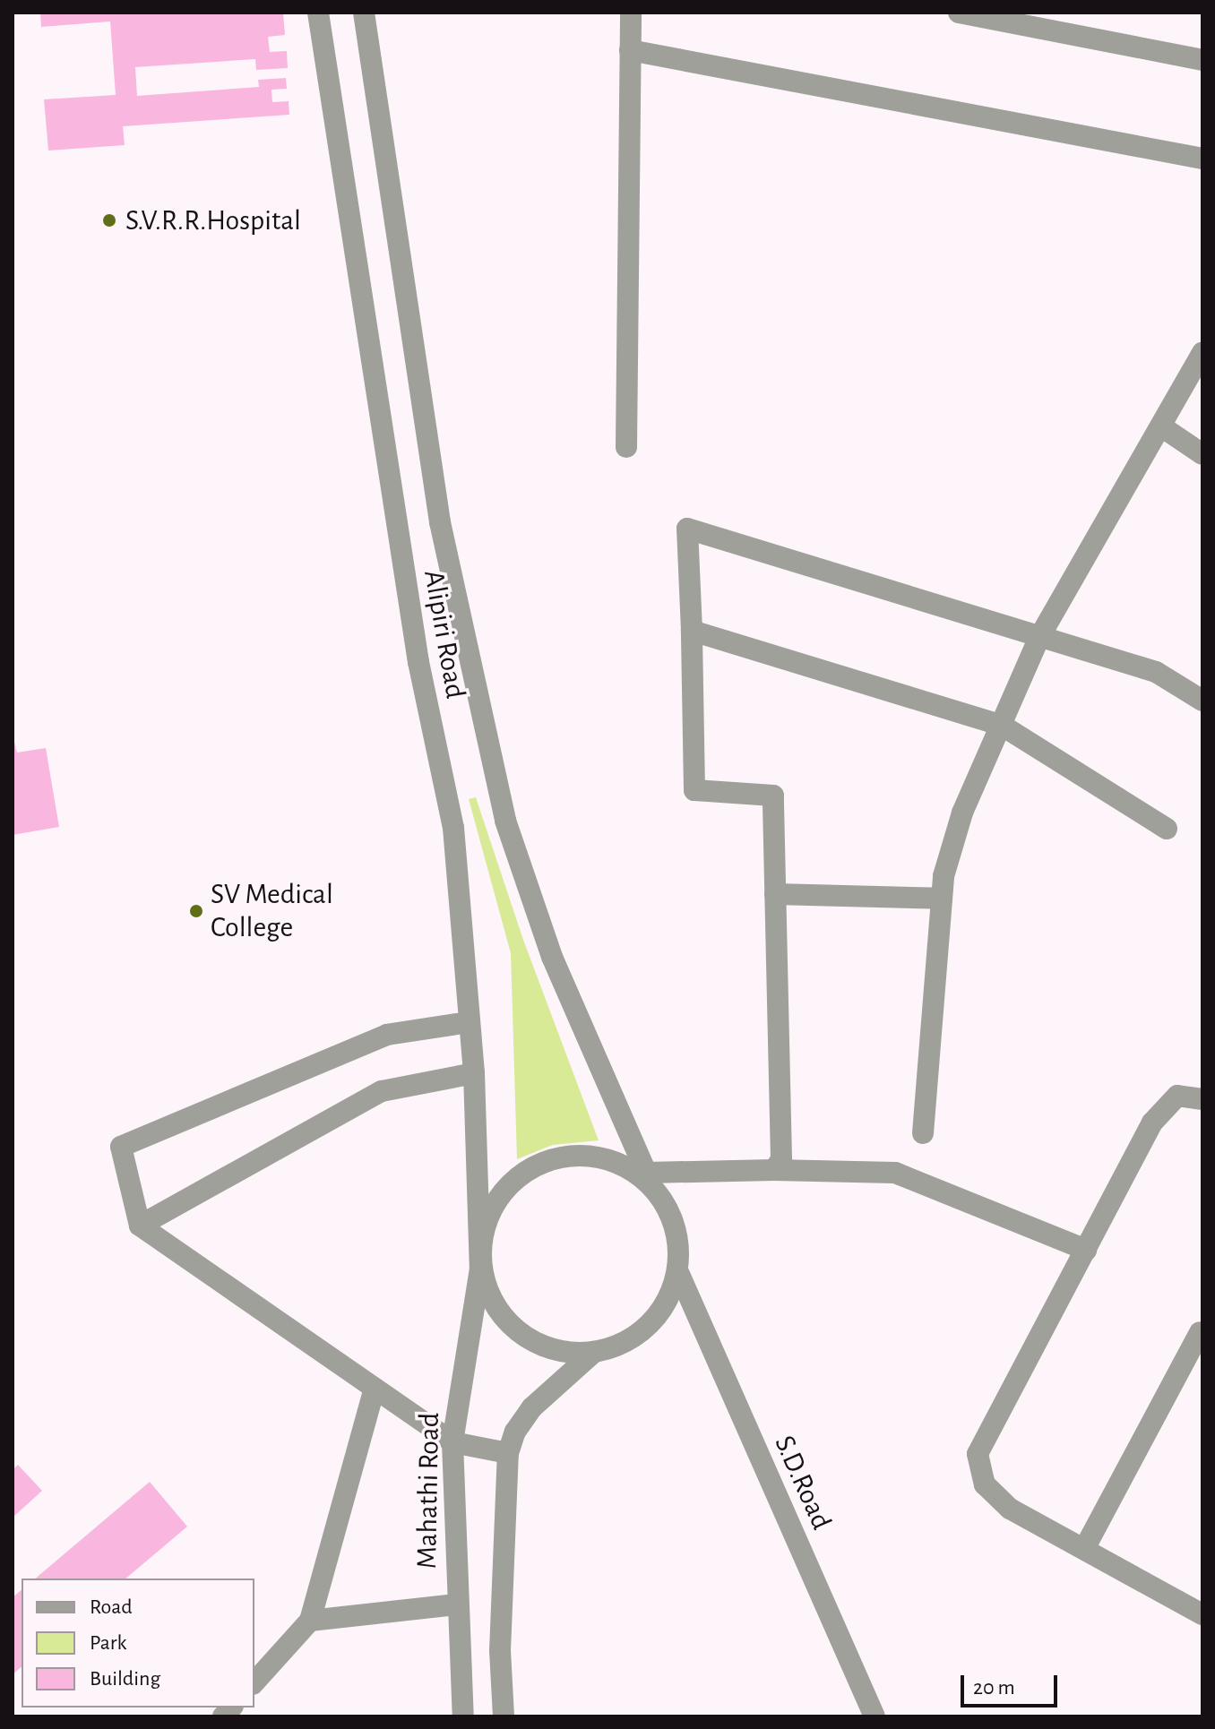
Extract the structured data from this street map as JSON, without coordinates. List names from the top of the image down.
{
  "streets": {
    "street": ["Alipiri Road", "S.D.Road", "Mahathi Road"]
  },
  "crossings": [
    ["Alipiri Road", "S.D.Road"],
    ["Alipiri Road", "Mahathi Road"],
    ["S.D.Road", "Mahathi Road"]
  ],
  "places": ["S.V.R.R.Hospital", "SV Medical College"],
  "legend": ["Road", "Park", "Building"],
  "scale_bar": "20 m"
}
